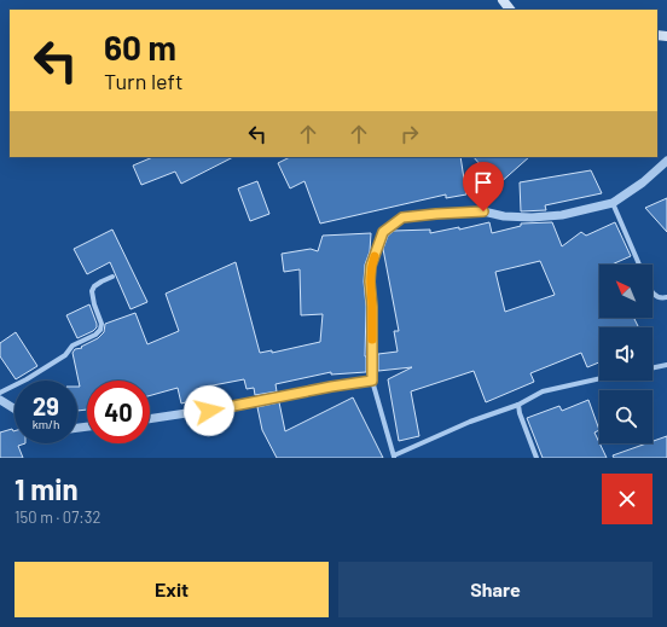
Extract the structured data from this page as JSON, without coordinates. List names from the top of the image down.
{
  "north": "top left",
  "page": {
    "turn": ["60 m", "Turn left"],
    "speed": "29 km/h",
    "limit": "40",
    "heading": ["1 min", "150 m · 07:32"],
    "buttons": ["Exit", "Share"]
  }
}
